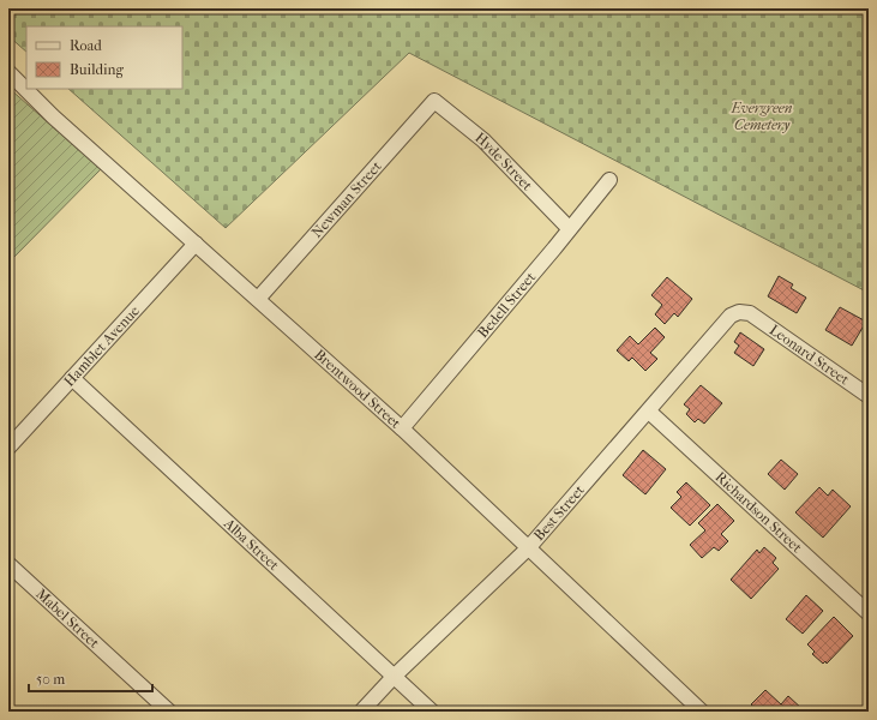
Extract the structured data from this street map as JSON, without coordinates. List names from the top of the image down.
{
  "streets": {
    "street": [
      "Hyde Street",
      "Newman Street",
      "Bedell Street",
      "Hamblet Avenue",
      "Leonard Street",
      "Brentwood Street",
      "Best Street",
      "Richardson Street",
      "Alba Street",
      "Mabel Street"
    ]
  },
  "crossings": [
    ["Hyde Street", "Newman Street"],
    ["Hyde Street", "Bedell Street"],
    ["Newman Street", "Brentwood Street"],
    ["Bedell Street", "Brentwood Street"],
    ["Hamblet Avenue", "Brentwood Street"],
    ["Hamblet Avenue", "Alba Street"],
    ["Leonard Street", "Best Street"],
    ["Brentwood Street", "Best Street"],
    ["Best Street", "Richardson Street"],
    ["Best Street", "Alba Street"]
  ],
  "parks": ["Evergreen Cemetery"],
  "legend": ["Road", "Building"],
  "scale_bar": "50 m"
}
